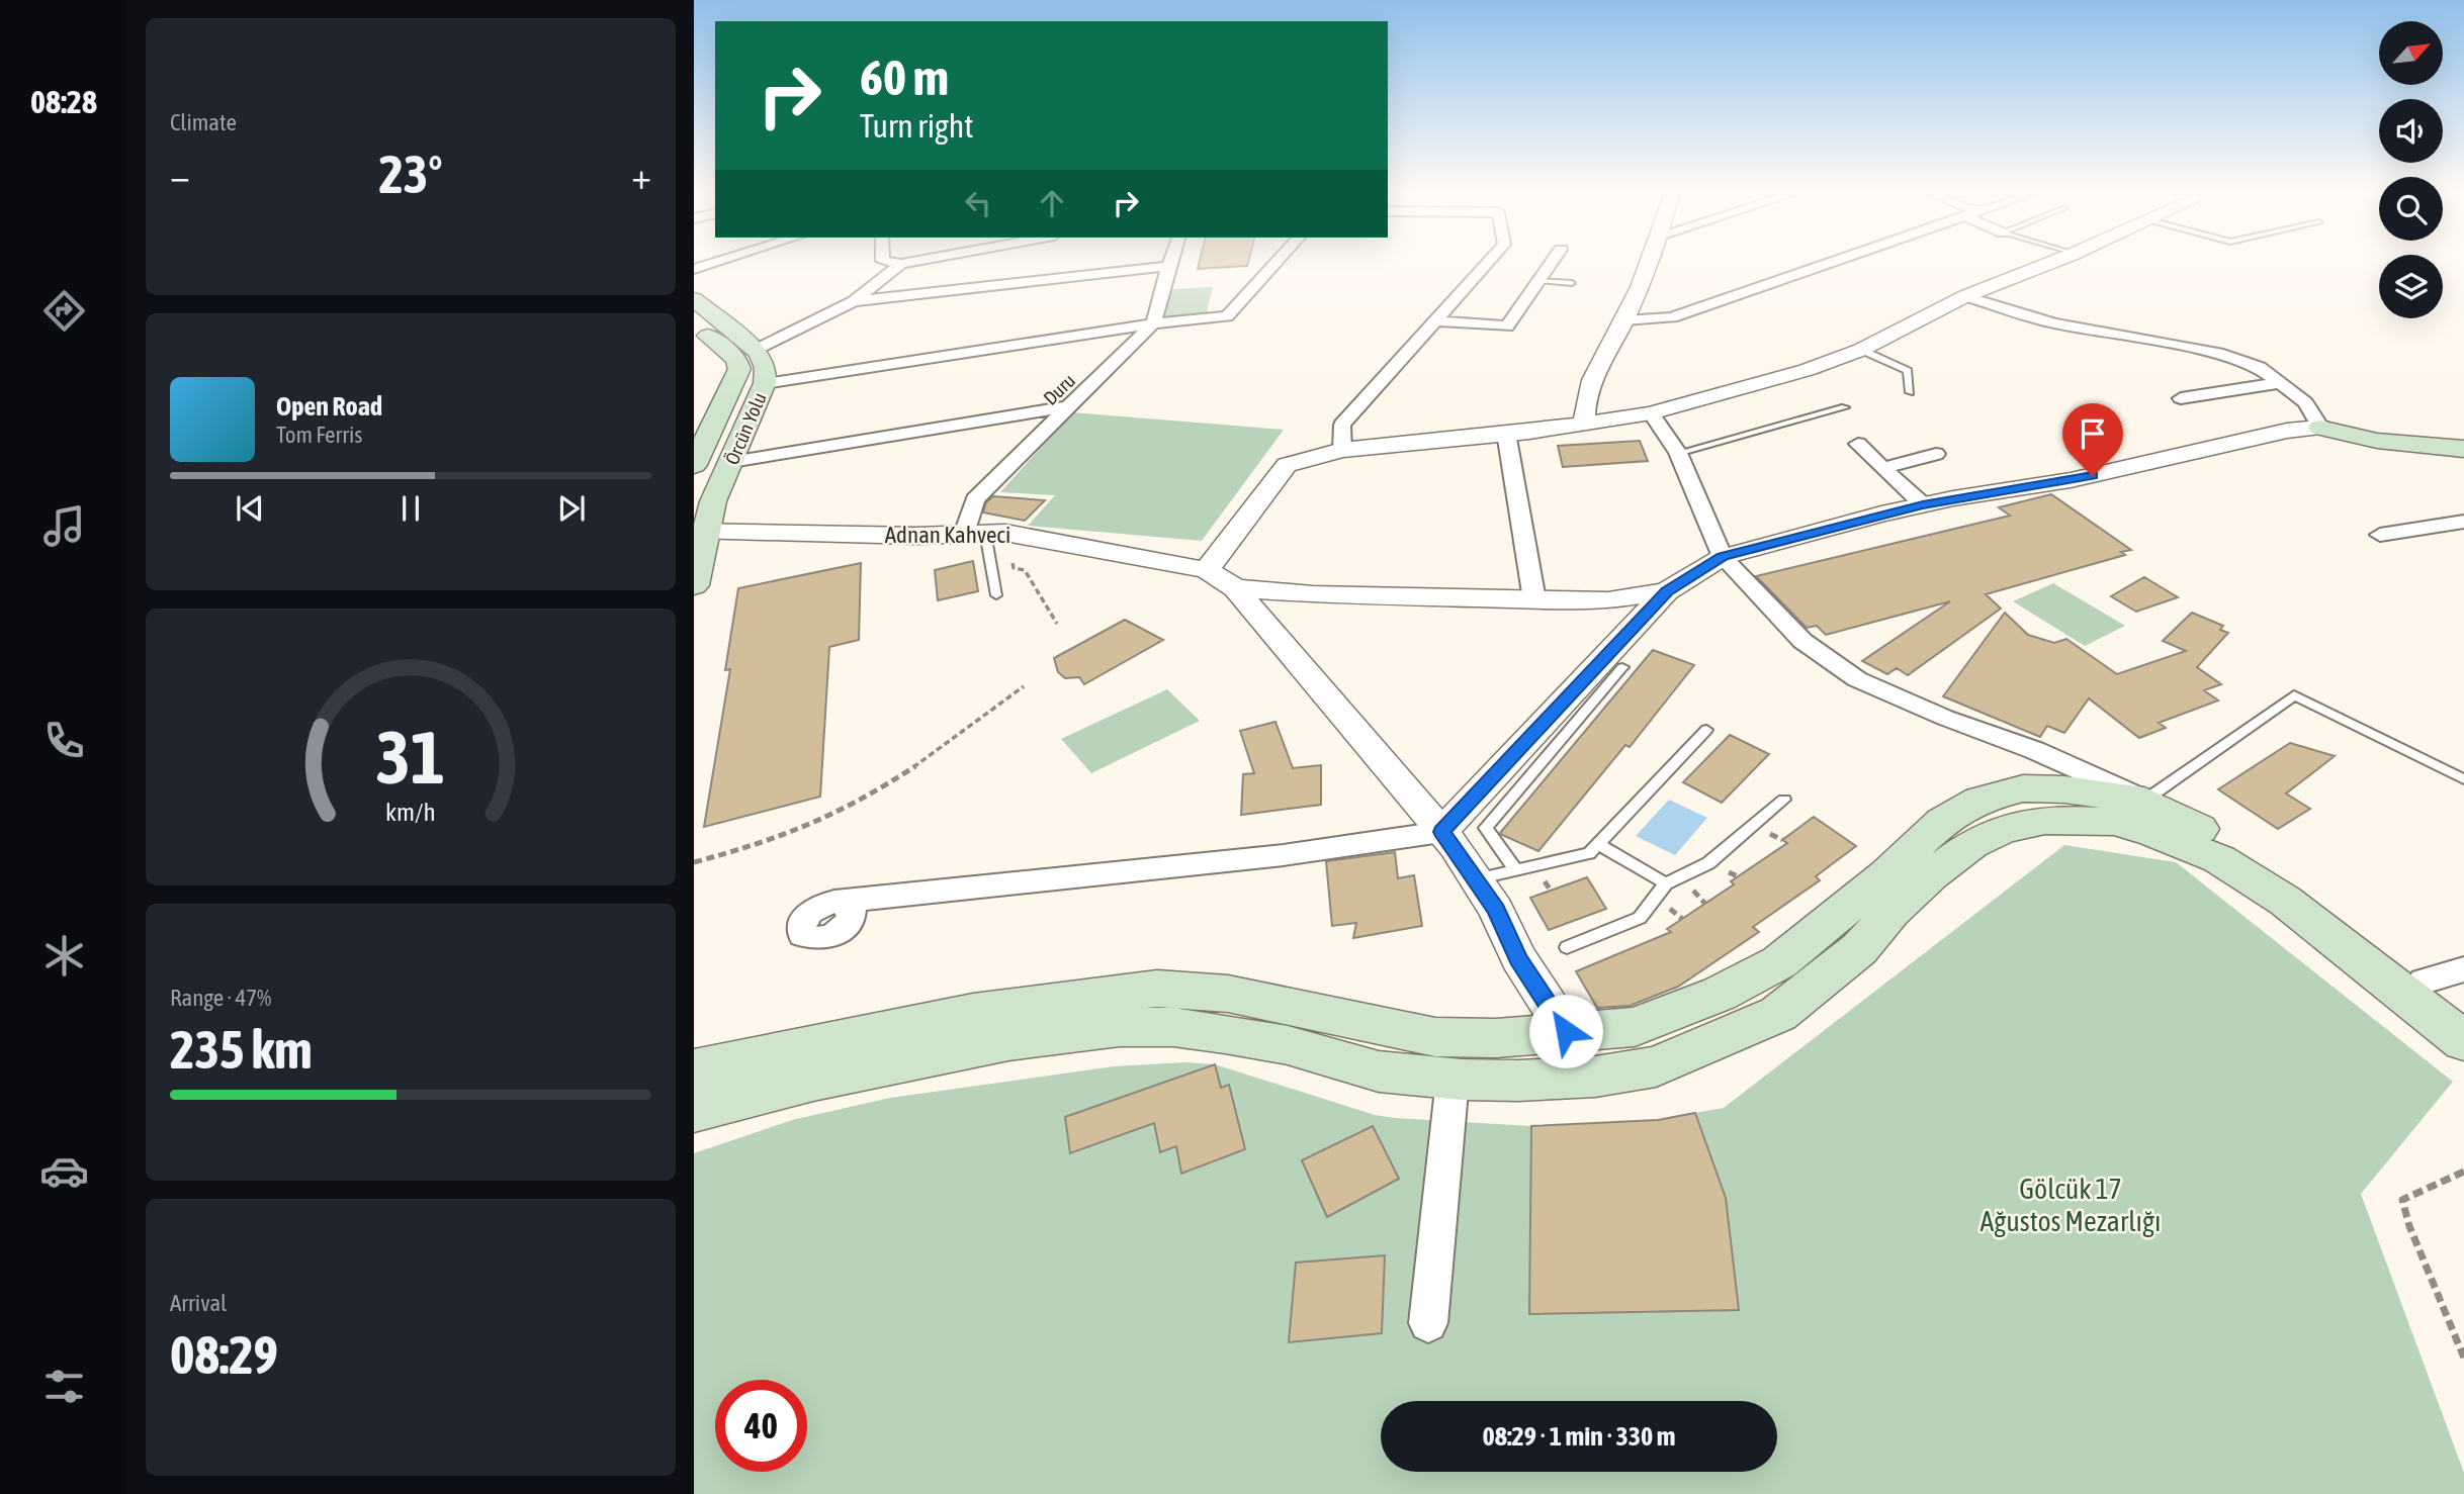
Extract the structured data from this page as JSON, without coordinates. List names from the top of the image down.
{
  "streets": {
    "main road": ["Örcün Yolu"],
    "street": ["Duru", "Adnan Kahveci"]
  },
  "crossings": [
    ["Duru", "Adnan Kahveci"],
    ["Örcün Yolu", "Adnan Kahveci"]
  ],
  "parks": ["Gölcük 17 Ağustos Mezarlığı"],
  "north": "top right",
  "page": {
    "tabs": "08:28",
    "tile": [
      "Climate",
      ["Range · 47%", "235 km"],
      ["Arrival", "08:29"]
    ],
    "turn": ["60 m", "Turn right"],
    "heat": ["−", "23°", "+"],
    "song": ["Open Road", "Tom Ferris"],
    "limit": "40",
    "trip": "08:29 · 1 min · 330 m",
    "gauge": ["31", "km/h"]
  }
}
